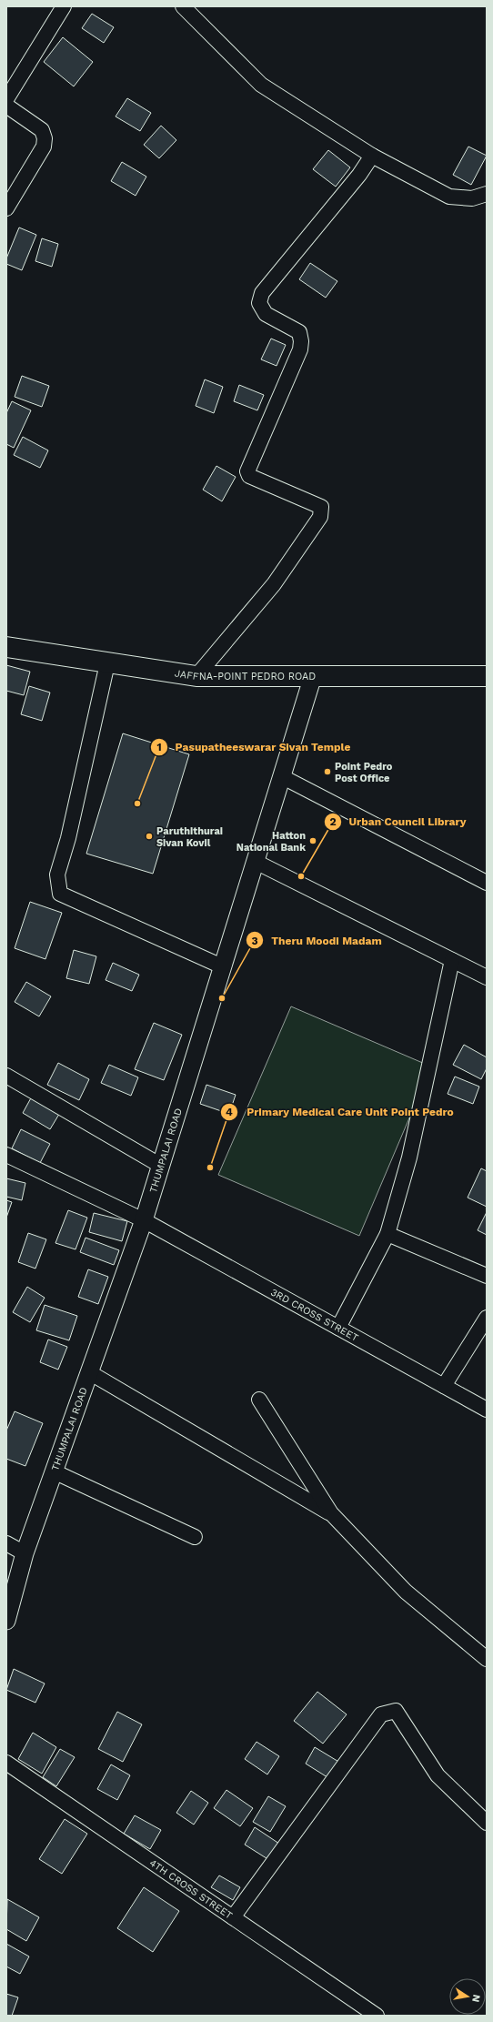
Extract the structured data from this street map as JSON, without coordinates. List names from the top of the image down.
{
  "streets": {
    "main road": ["JAFFNA-POINT PEDRO ROAD"],
    "street": ["THUMPALAI ROAD", "3RD CROSS STREET", "4TH CROSS STREET"]
  },
  "crossings": [
    ["JAFFNA-POINT PEDRO ROAD", "THUMPALAI ROAD"],
    ["THUMPALAI ROAD", "3RD CROSS STREET"]
  ],
  "places": [
    "Point Pedro Post Office",
    "Pasupatheeswarar Sivan Temple",
    "Paruthithurai Sivan Kovil",
    "Hatton National Bank",
    "Urban Council Library",
    "Theru Moodi Madam",
    "Primary Medical Care Unit Point Pedro"
  ],
  "north": "right"
}
